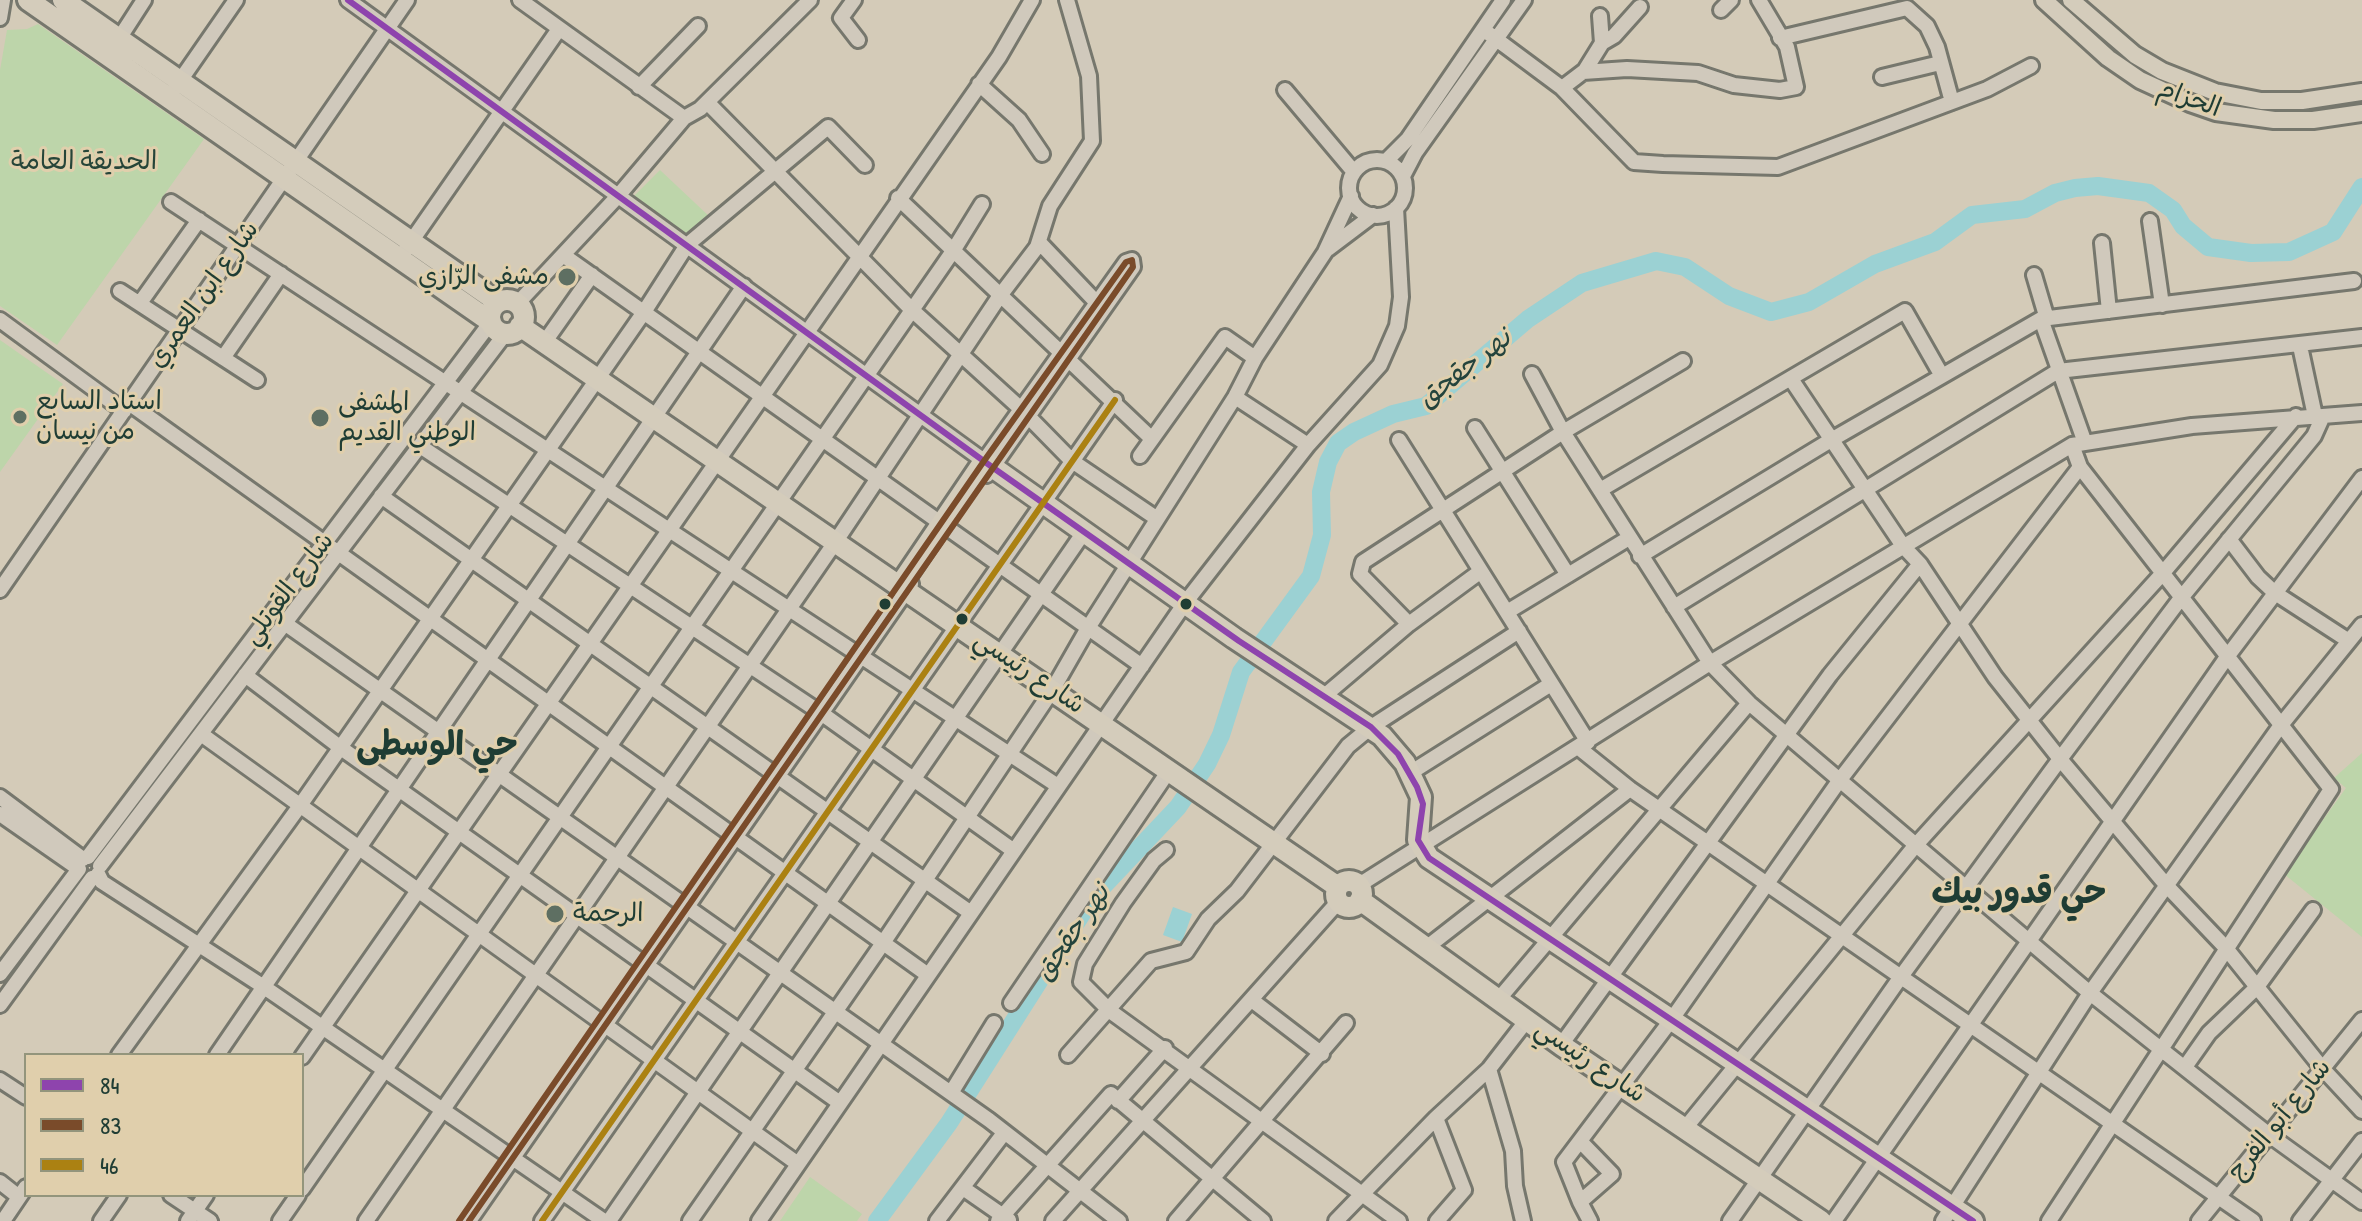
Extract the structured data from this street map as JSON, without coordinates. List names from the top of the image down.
{
  "streets": {
    "highway": ["شارع رئيسي"],
    "main road": ["الحزام"],
    "street": ["شارع ابن العمري", "شارع القوتلي", "شارع أبو الفرج"]
  },
  "crossings": [
    ["شارع القوتلي", "شارع رئيسي"]
  ],
  "districts": ["حي الوسطى", "حي قدور بيك"],
  "water": ["نهر جقجق"],
  "parks": ["الحديقة العامة"],
  "places": [
    "مشفى الرّازي",
    "استاد السابع من نيسان",
    "المشفى الوطني القديم",
    "الرحمة"
  ],
  "lines": ["transit line 84", "transit line 83", "transit line 46"],
  "legend": ["84", "83", "46"]
}
